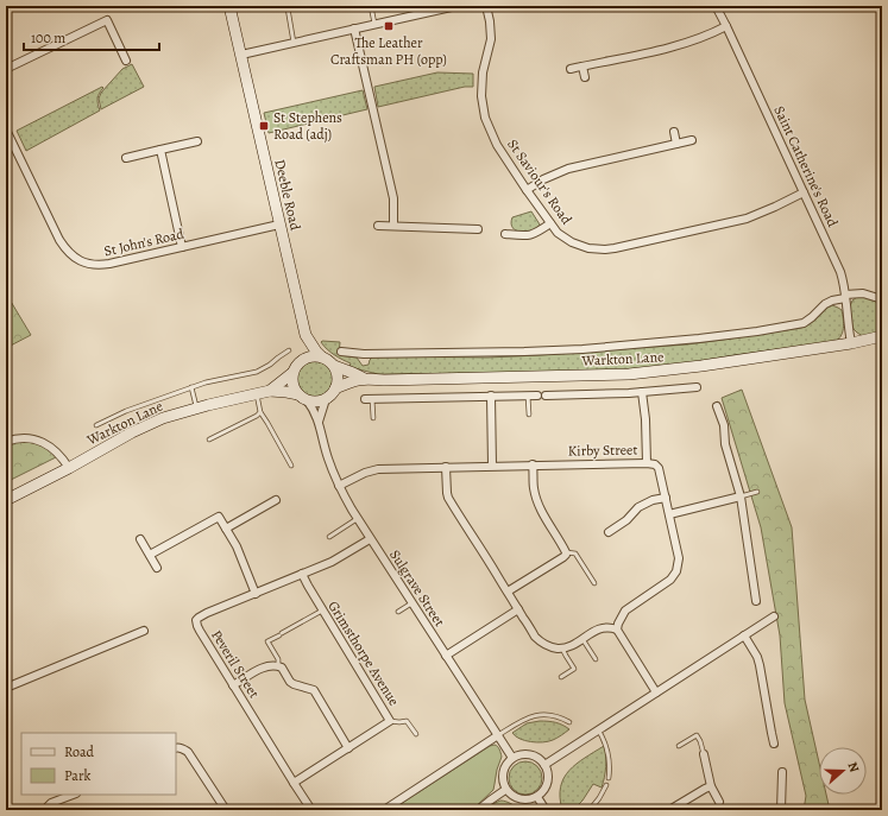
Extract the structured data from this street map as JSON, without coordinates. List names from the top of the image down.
{
  "streets": {
    "street": [
      "Saint Catherine's Road",
      "St Saviour's Road",
      "Deeble Road",
      "St John's Road",
      "Warkton Lane",
      "Kirby Street",
      "Sulgrave Street",
      "Grimsthorpe Avenue",
      "Peveril Street"
    ]
  },
  "crossings": [
    ["Saint Catherine's Road", "St Saviour's Road"],
    ["Saint Catherine's Road", "Warkton Lane"],
    ["Deeble Road", "St John's Road"],
    ["Deeble Road", "Warkton Lane"],
    ["Deeble Road", "Sulgrave Street"],
    ["Warkton Lane", "Sulgrave Street"],
    ["Kirby Street", "Sulgrave Street"],
    ["Sulgrave Street", "Peveril Street"],
    ["Grimsthorpe Avenue", "Peveril Street"]
  ],
  "places": {
    "transit": ["The Leather Craftsman PH (opp)", "St Stephens Road (adj)"]
  },
  "legend": ["Road", "Park"],
  "scale_bar": "100 m",
  "north": "right"
}
